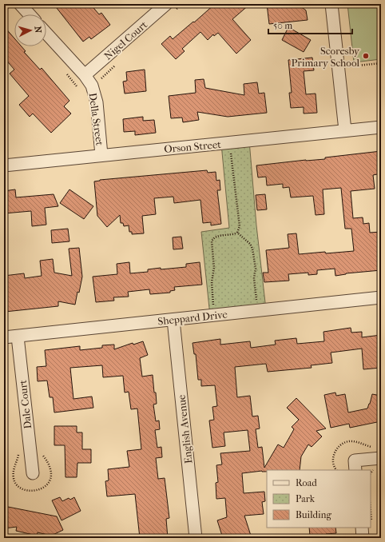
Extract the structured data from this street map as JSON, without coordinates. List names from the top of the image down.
{
  "streets": {
    "street": [
      "Nigel Court",
      "Della Street",
      "Orson Street",
      "Sheppard Drive",
      "Dale Court",
      "English Avenue"
    ]
  },
  "crossings": [
    ["Nigel Court", "Della Street"],
    ["Della Street", "Orson Street"],
    ["Sheppard Drive", "Dale Court"],
    ["Sheppard Drive", "English Avenue"]
  ],
  "places": ["Scoresby Primary School"],
  "legend": ["Road", "Park", "Building"],
  "scale_bar": "50 m",
  "north": "right"
}
